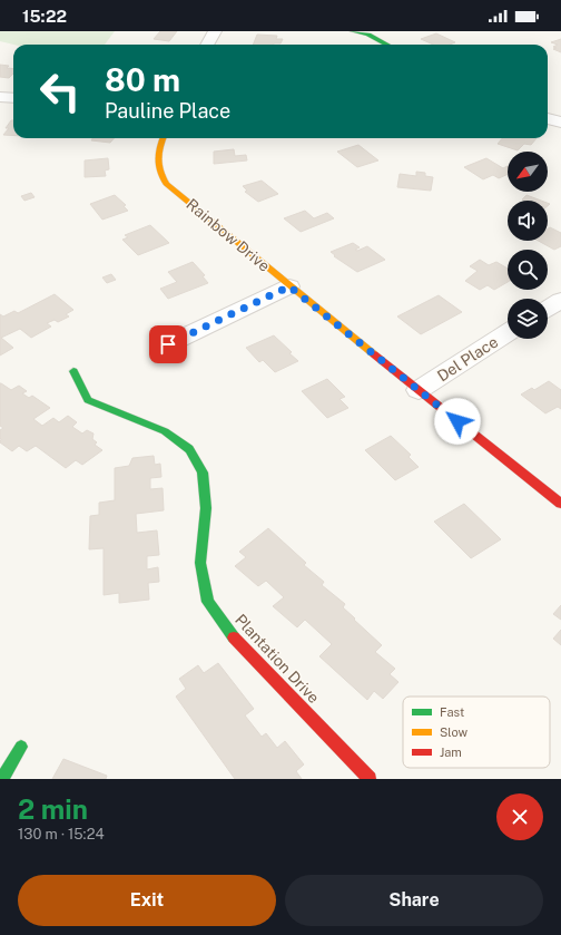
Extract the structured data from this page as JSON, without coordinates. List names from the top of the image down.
{
  "streets": {
    "street": ["Rainbow Drive", "Del Place", "Plantation Drive"]
  },
  "crossings": [
    ["Rainbow Drive", "Del Place"]
  ],
  "legend": ["Fast", "Slow", "Jam"],
  "north": "bottom left",
  "page": {
    "status": "15:22",
    "turn": ["80 m", "Pauline Place"],
    "heading": ["2 min", "130 m · 15:24"],
    "buttons": ["Exit", "Share"]
  }
}
